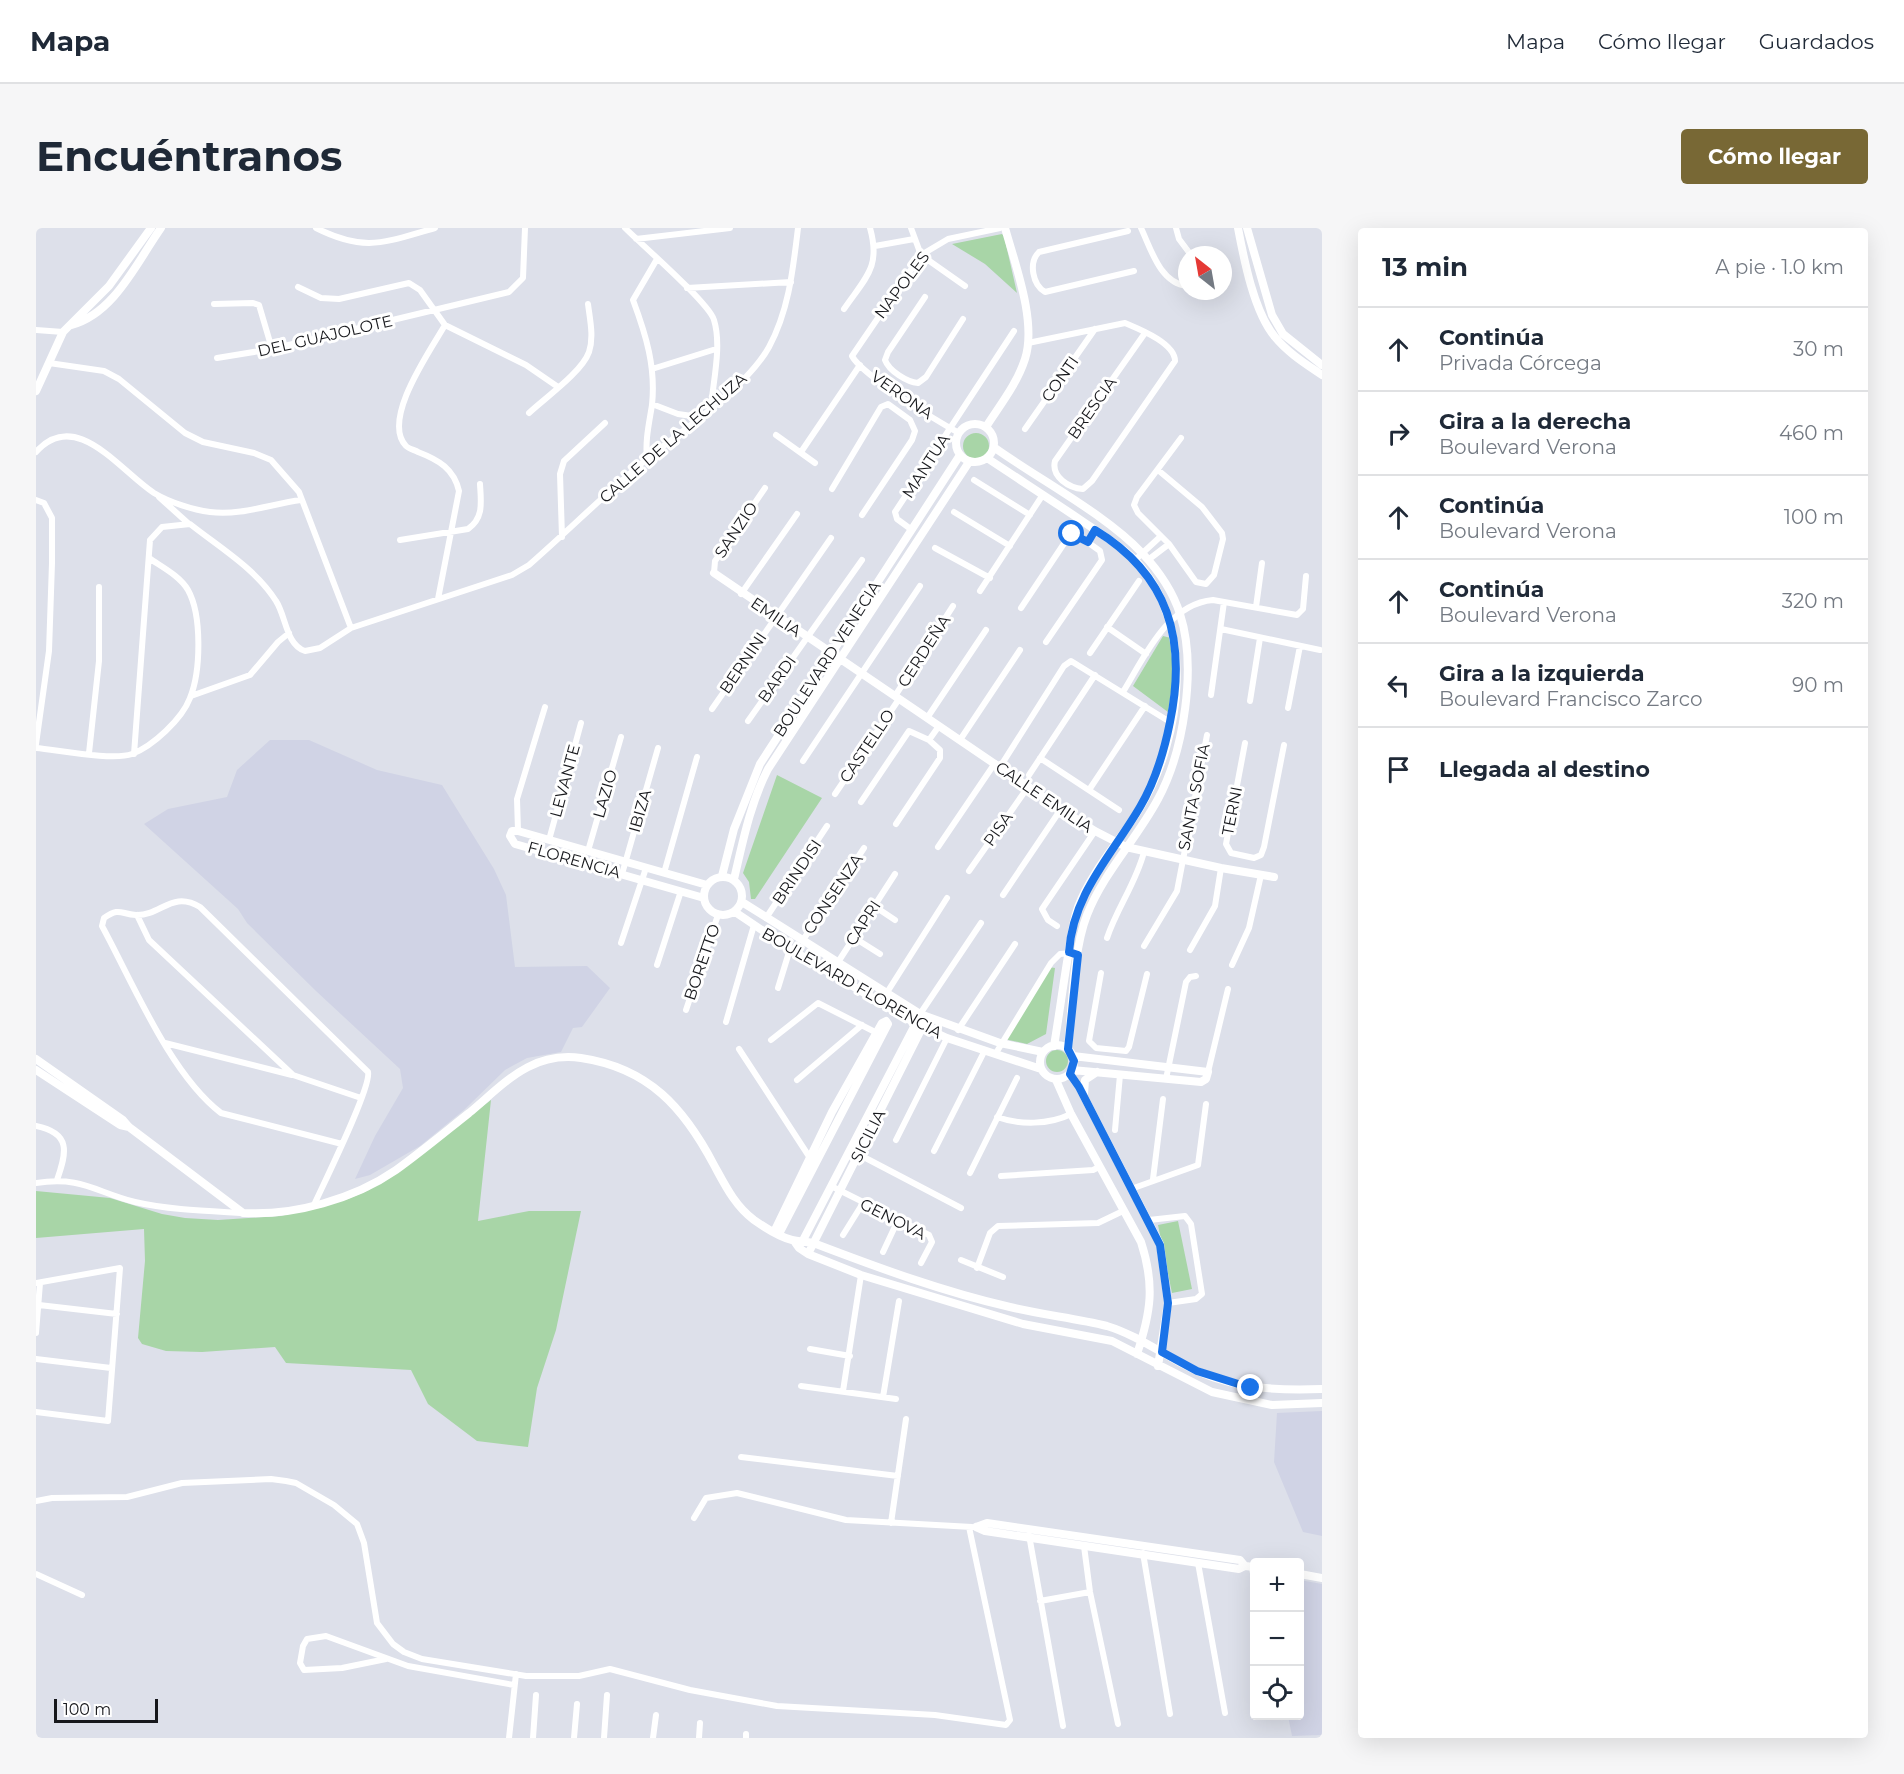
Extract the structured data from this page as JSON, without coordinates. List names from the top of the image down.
{
  "streets": {
    "street": [
      "NAPOLES",
      "DEL GUAJOLOTE",
      "CONTI",
      "VERONA",
      "BRESCIA",
      "CALLE DE LA LECHUZA",
      "MANTUA",
      "SANZIO",
      "EMILIA",
      "CERDEÑA",
      "BOULEVARD VENECIA",
      "BERNINI",
      "BARDI",
      "CASTELLO",
      "LEVANTE",
      "LAZIO",
      "CALLE EMILIA",
      "SANTA SOFIA",
      "IBIZA",
      "TERNI",
      "PISA",
      "FLORENCIA",
      "BRINDISI",
      "CONSENZA",
      "CAPRI",
      "BORETTO",
      "BOULEVARD FLORENCIA",
      "SICILIA",
      "GENOVA"
    ]
  },
  "crossings": [
    ["NAPOLES", "VERONA"],
    ["CONTI", "BRESCIA"],
    ["VERONA", "MANTUA"],
    ["VERONA", "BOULEVARD VENECIA"],
    ["MANTUA", "BOULEVARD VENECIA"],
    ["SANZIO", "EMILIA"],
    ["EMILIA", "BOULEVARD VENECIA"],
    ["EMILIA", "BERNINI"],
    ["EMILIA", "BARDI"],
    ["EMILIA", "CALLE EMILIA"],
    ["CERDEÑA", "CASTELLO"],
    ["CERDEÑA", "CALLE EMILIA"],
    ["BOULEVARD VENECIA", "CALLE EMILIA"],
    ["BOULEVARD VENECIA", "FLORENCIA"],
    ["BOULEVARD VENECIA", "BORETTO"],
    ["BOULEVARD VENECIA", "BOULEVARD FLORENCIA"],
    ["CASTELLO", "CALLE EMILIA"],
    ["LEVANTE", "FLORENCIA"],
    ["LAZIO", "FLORENCIA"],
    ["CALLE EMILIA", "SANTA SOFIA"],
    ["CALLE EMILIA", "TERNI"],
    ["CALLE EMILIA", "PISA"],
    ["IBIZA", "FLORENCIA"],
    ["FLORENCIA", "BORETTO"],
    ["FLORENCIA", "BOULEVARD FLORENCIA"],
    ["BRINDISI", "BOULEVARD FLORENCIA"],
    ["CONSENZA", "BOULEVARD FLORENCIA"],
    ["CAPRI", "BOULEVARD FLORENCIA"],
    ["BORETTO", "BOULEVARD FLORENCIA"],
    ["BOULEVARD FLORENCIA", "SICILIA"],
    ["SICILIA", "GENOVA"]
  ],
  "scale_bar": "100 m",
  "north": "top left",
  "page": {
    "header": "Mapa",
    "nav": ["Mapa", "Cómo llegar", "Guardados"],
    "buttons": "Cómo llegar",
    "title": "Encuéntranos",
    "heading": ["13 min", "A pie · 1.0 km"],
    "list": [
      ["Continúa", "Privada Córcega", "30 m"],
      ["Gira a la derecha", "Boulevard Verona", "460 m"],
      ["Continúa", "Boulevard Verona", "100 m"],
      ["Continúa", "Boulevard Verona", "320 m"],
      ["Gira a la izquierda", "Boulevard Francisco Zarco", "90 m"],
      "Llegada al destino"
    ],
    "map_buttons": ["+", "−"],
    "scale": "100 m"
  }
}
